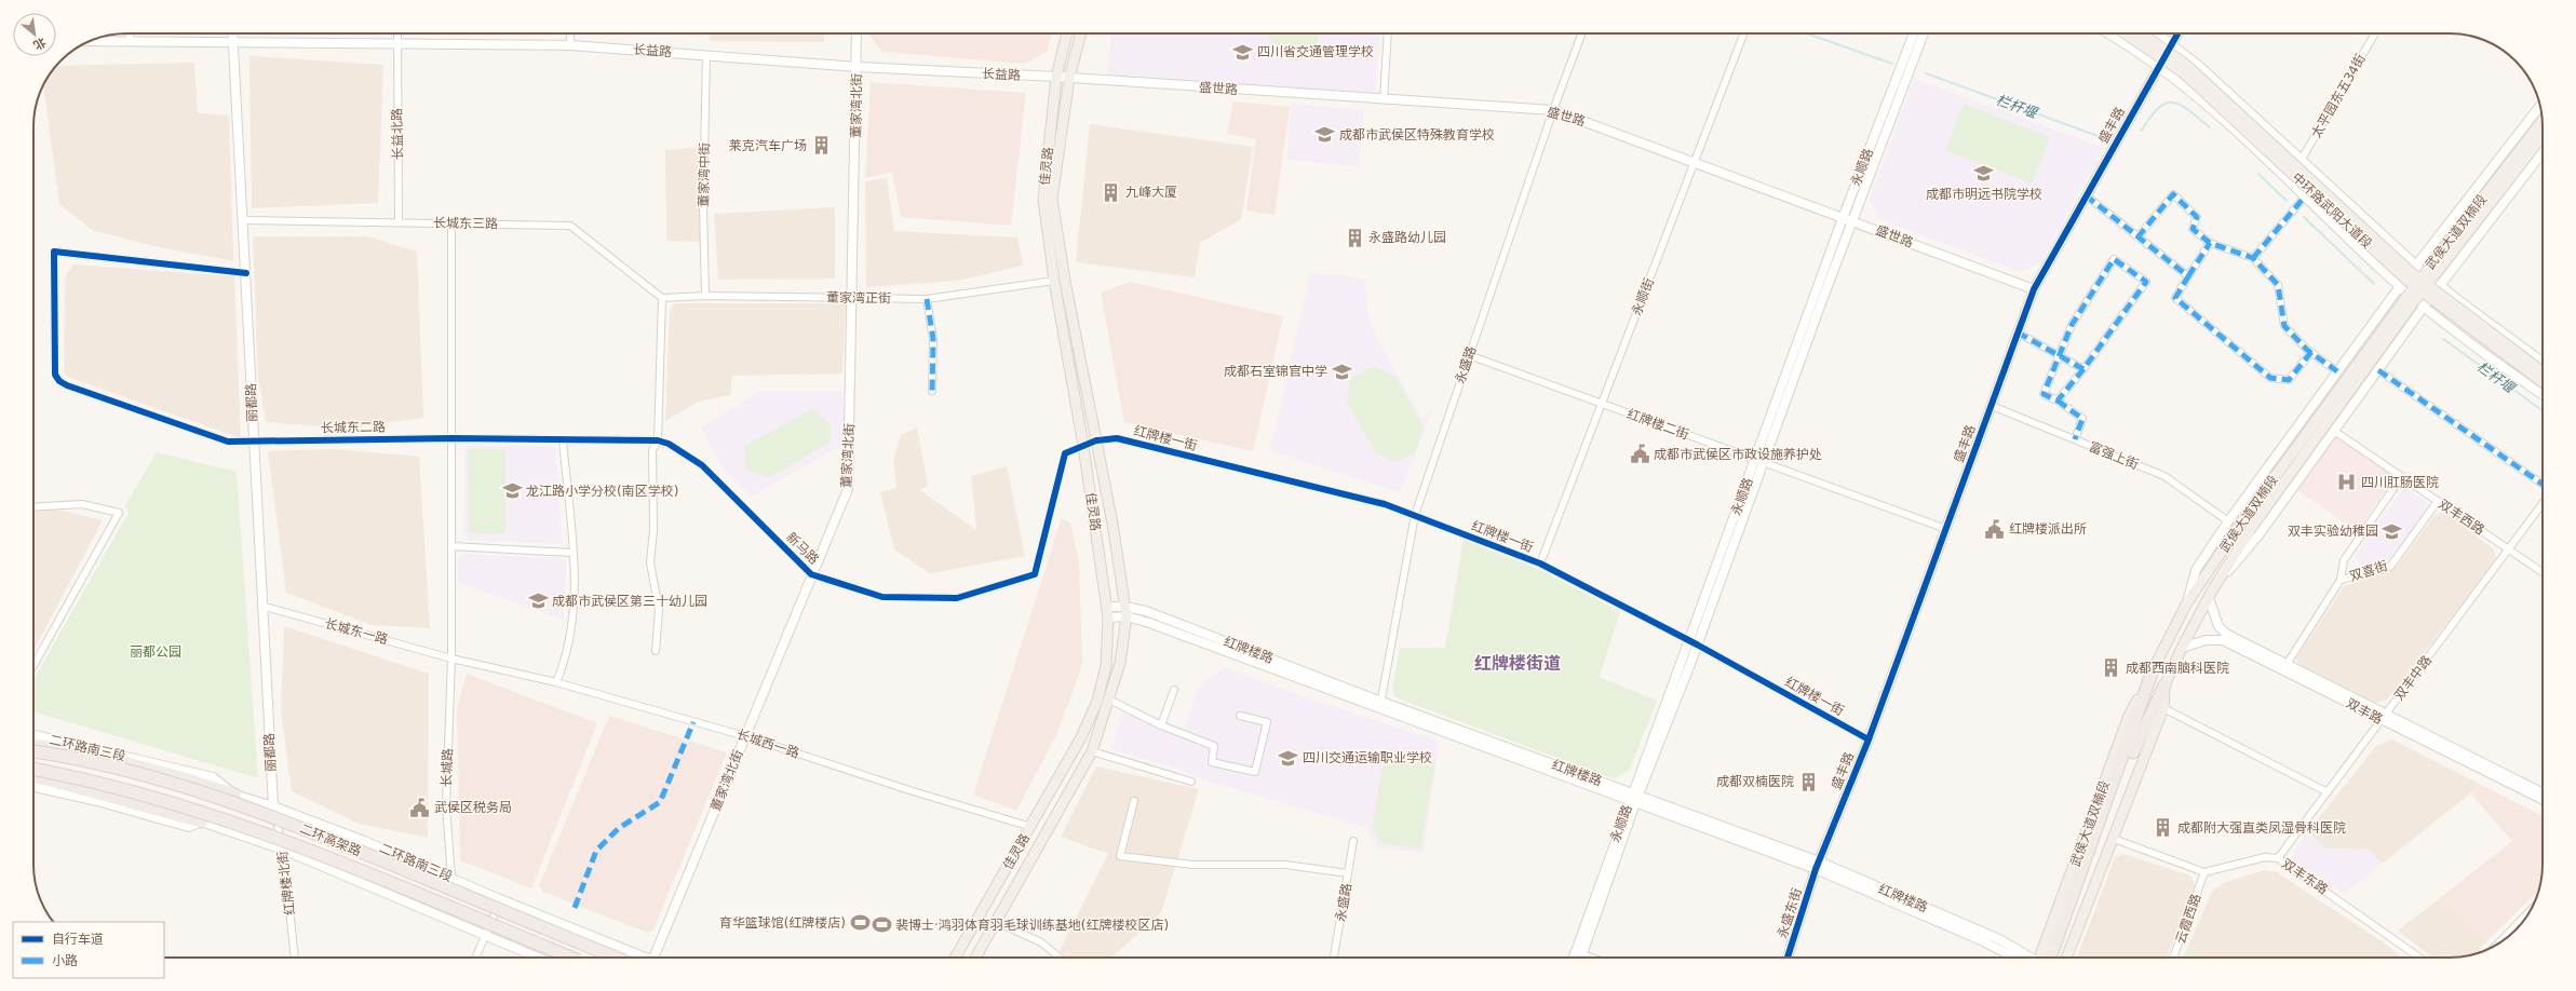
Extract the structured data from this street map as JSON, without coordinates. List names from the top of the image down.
{
  "streets": {
    "highway": ["二环高架路"],
    "main road": [
      "长益路",
      "盛世路",
      "董家湾北街",
      "盛丰路",
      "佳灵路",
      "永顺路",
      "中环路武阳大道段",
      "武侯大道双楠段",
      "丽都路",
      "红牌楼路",
      "双丰路",
      "二环路南三段",
      "永盛东街"
    ],
    "street": [
      "太平园东五34街",
      "长益北路",
      "董家湾中街",
      "长城东三路",
      "永顺街",
      "董家湾正街",
      "永盛路",
      "红牌楼二街",
      "长城东二路",
      "红牌楼一街",
      "富强上街",
      "双丰西路",
      "新马路",
      "双喜街",
      "长城东一路",
      "双丰中路",
      "长城西一路",
      "长城路",
      "双丰东路",
      "红牌楼北街",
      "云霞西路"
    ]
  },
  "crossings": [
    ["长益路", "盛世路"],
    ["长益路", "董家湾北街"],
    ["长益路", "长益北路"],
    ["长益路", "佳灵路"],
    ["长益路", "董家湾中街"],
    ["长益路", "丽都路"],
    ["盛世路", "盛丰路"],
    ["盛世路", "佳灵路"],
    ["盛世路", "永顺路"],
    ["盛世路", "永顺街"],
    ["盛世路", "永盛路"],
    ["董家湾北街", "董家湾正街"],
    ["董家湾北街", "新马路"],
    ["董家湾北街", "长城西一路"],
    ["盛丰路", "红牌楼二街"],
    ["盛丰路", "红牌楼一街"],
    ["盛丰路", "富强上街"],
    ["盛丰路", "红牌楼路"],
    ["盛丰路", "永盛东街"],
    ["长益北路", "长城东三路"],
    ["佳灵路", "董家湾正街"],
    ["佳灵路", "红牌楼一街"],
    ["佳灵路", "新马路"],
    ["佳灵路", "红牌楼路"],
    ["佳灵路", "长城西一路"],
    ["永顺路", "红牌楼二街"],
    ["永顺路", "红牌楼一街"],
    ["永顺路", "红牌楼路"],
    ["董家湾中街", "董家湾正街"],
    ["长城东三路", "董家湾正街"],
    ["长城东三路", "丽都路"],
    ["长城东三路", "长城路"],
    ["武侯大道双楠段", "双丰路"],
    ["永顺街", "红牌楼二街"],
    ["永顺街", "红牌楼一街"],
    ["永盛路", "红牌楼二街"],
    ["永盛路", "红牌楼一街"],
    ["永盛路", "红牌楼路"],
    ["丽都路", "长城东二路"],
    ["丽都路", "长城东一路"],
    ["丽都路", "二环路南三段"],
    ["丽都路", "红牌楼北街"],
    ["长城东二路", "新马路"],
    ["长城东二路", "长城路"],
    ["红牌楼一街", "新马路"],
    ["双丰西路", "双喜街"],
    ["双丰西路", "双丰中路"],
    ["新马路", "长城路"],
    ["双喜街", "双丰路"],
    ["长城东一路", "长城西一路"],
    ["长城东一路", "长城路"],
    ["红牌楼路", "永盛东街"],
    ["双丰中路", "双丰路"],
    ["双丰中路", "双丰东路"],
    ["长城西一路", "长城路"],
    ["二环路南三段", "长城路"],
    ["二环路南三段", "红牌楼北街"],
    ["双丰东路", "云霞西路"]
  ],
  "districts": ["红牌楼街道"],
  "water": ["栏杆堰"],
  "parks": ["丽都公园"],
  "places": {
    "school or university": [
      "四川省交通管理学校",
      "成都市武侯区特殊教育学校",
      "成都市明远书院学校",
      "成都石室锦官中学",
      "龙江路小学分校(南区学校)",
      "双丰实验幼稚园",
      "成都市武侯区第三十幼儿园",
      "四川交通运输职业学校"
    ],
    "building": [
      "莱克汽车广场",
      "九峰大厦",
      "永盛路幼儿园",
      "成都西南脑科医院",
      "成都双楠医院",
      "成都附大强直类凤湿骨科医院"
    ],
    "public building": ["成都市武侯区市政设施养护处", "红牌楼派出所", "武侯区税务局"],
    "hospital": ["四川肛肠医院"],
    "sports": ["育华篮球馆(红牌楼店)", "裴博士·鸿羽体育羽毛球训练基地(红牌楼校区店)"]
  },
  "legend": ["自行车道", "小路"],
  "north": "bottom right"
}
